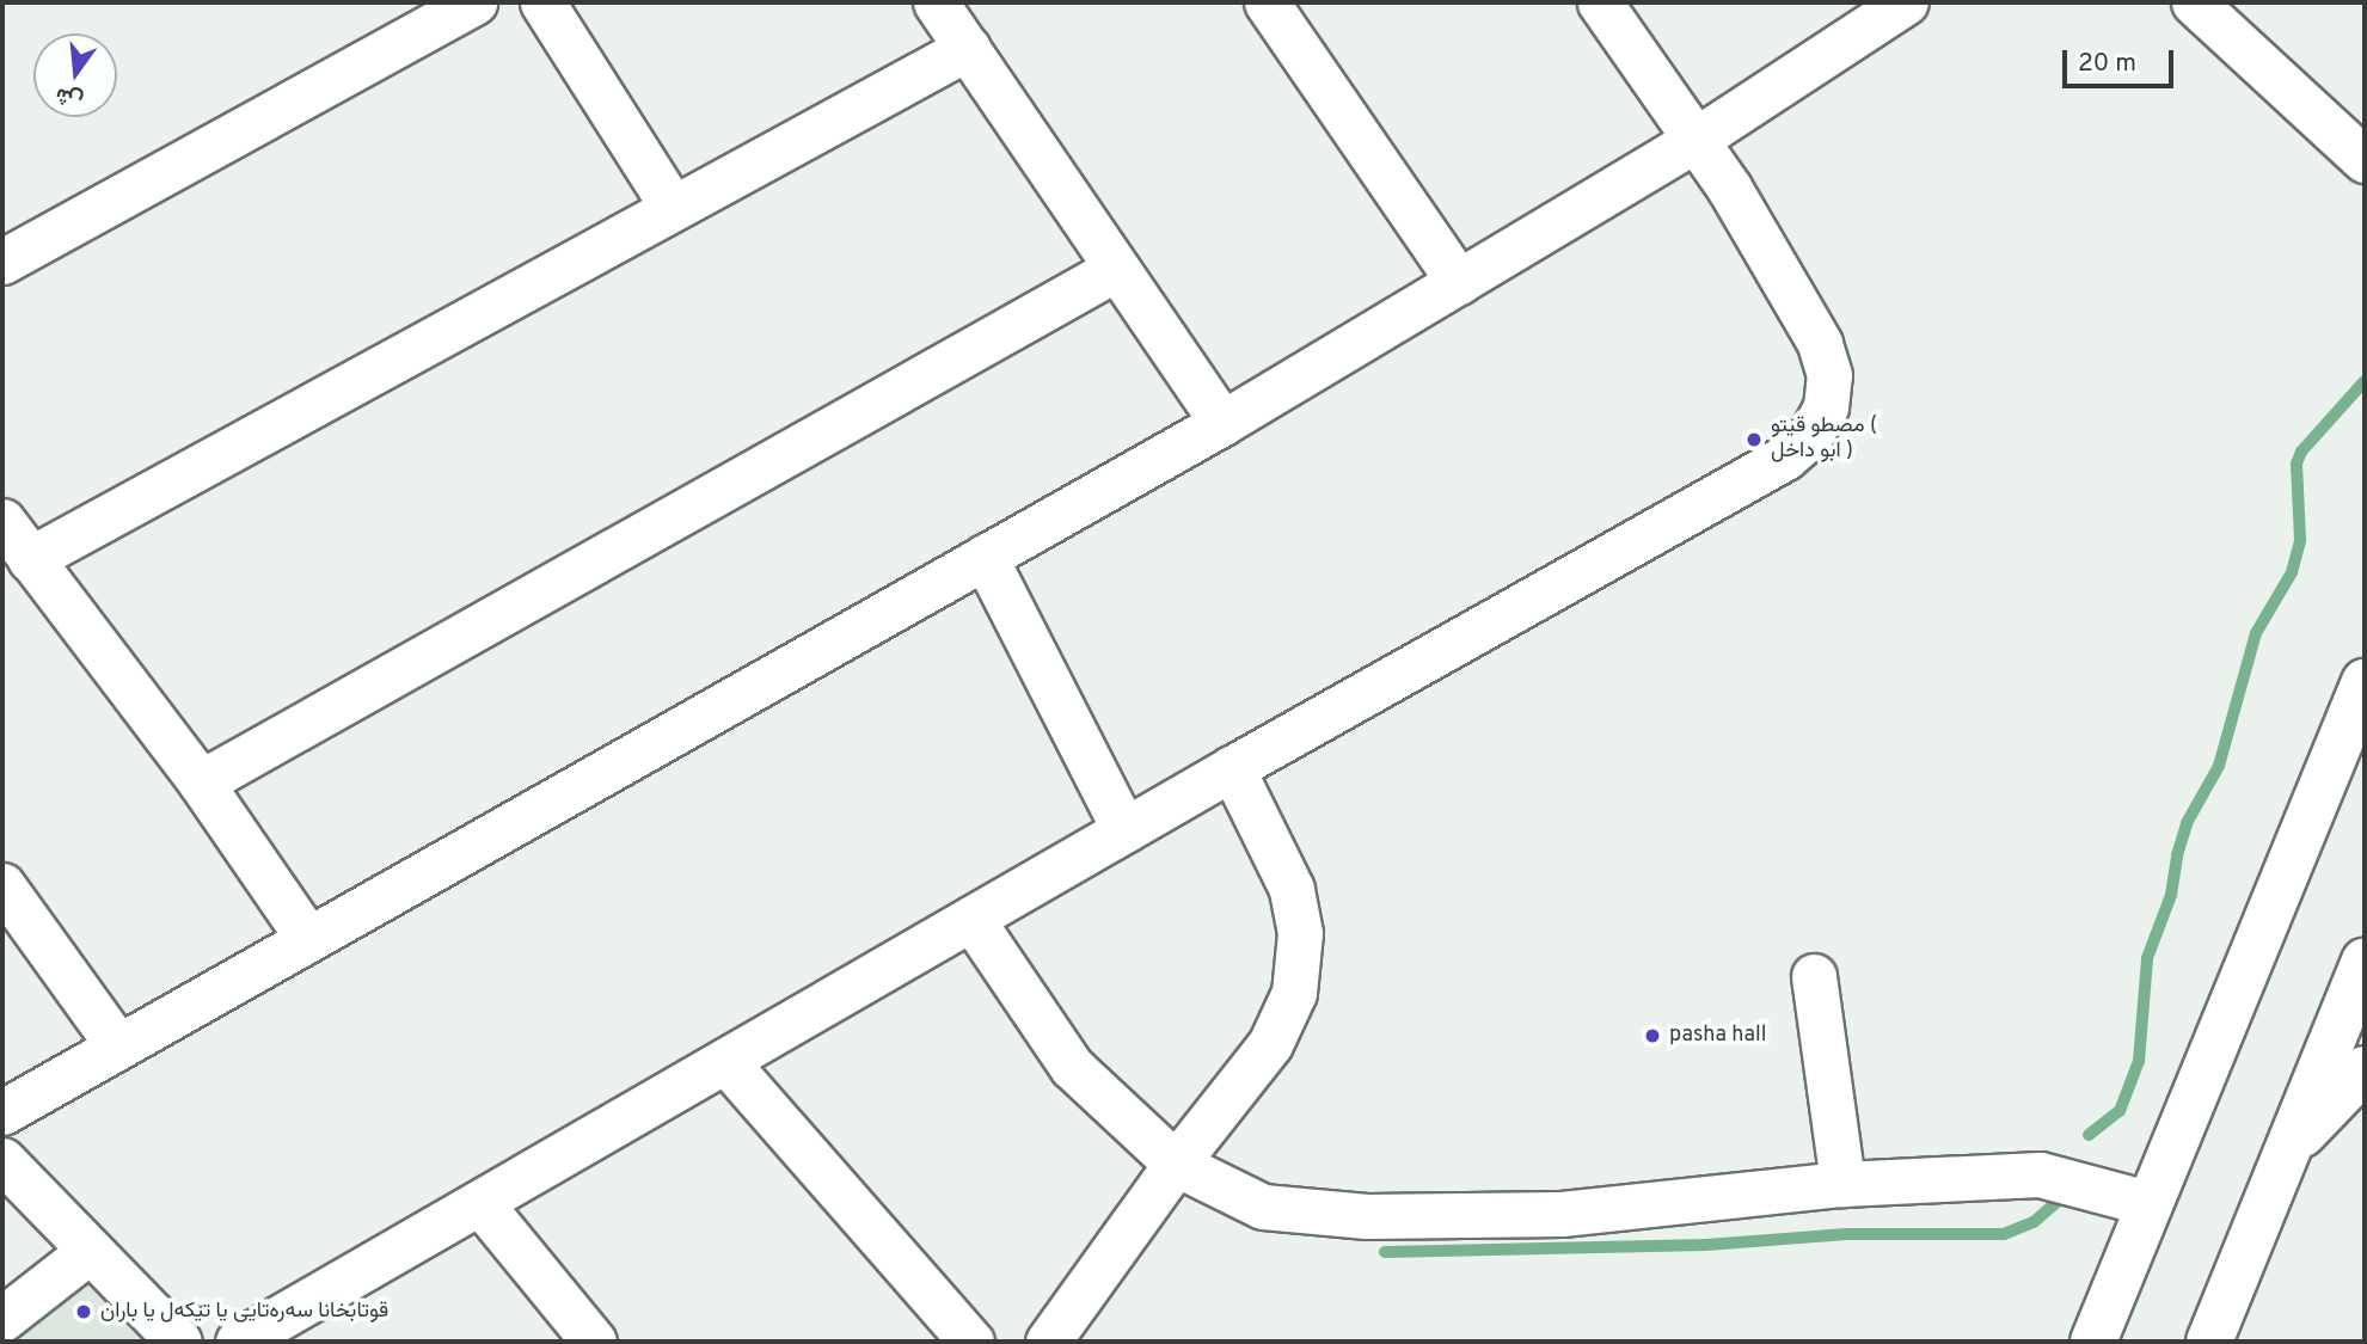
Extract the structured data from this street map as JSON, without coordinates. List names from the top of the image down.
{
  "places": ["مصطو قيتو ( ابو داخل )", "pasha hall", "قوتابخانا سەرەتایی یا تێکەل یا باران"],
  "scale_bar": "20 m",
  "north": "bottom"
}
